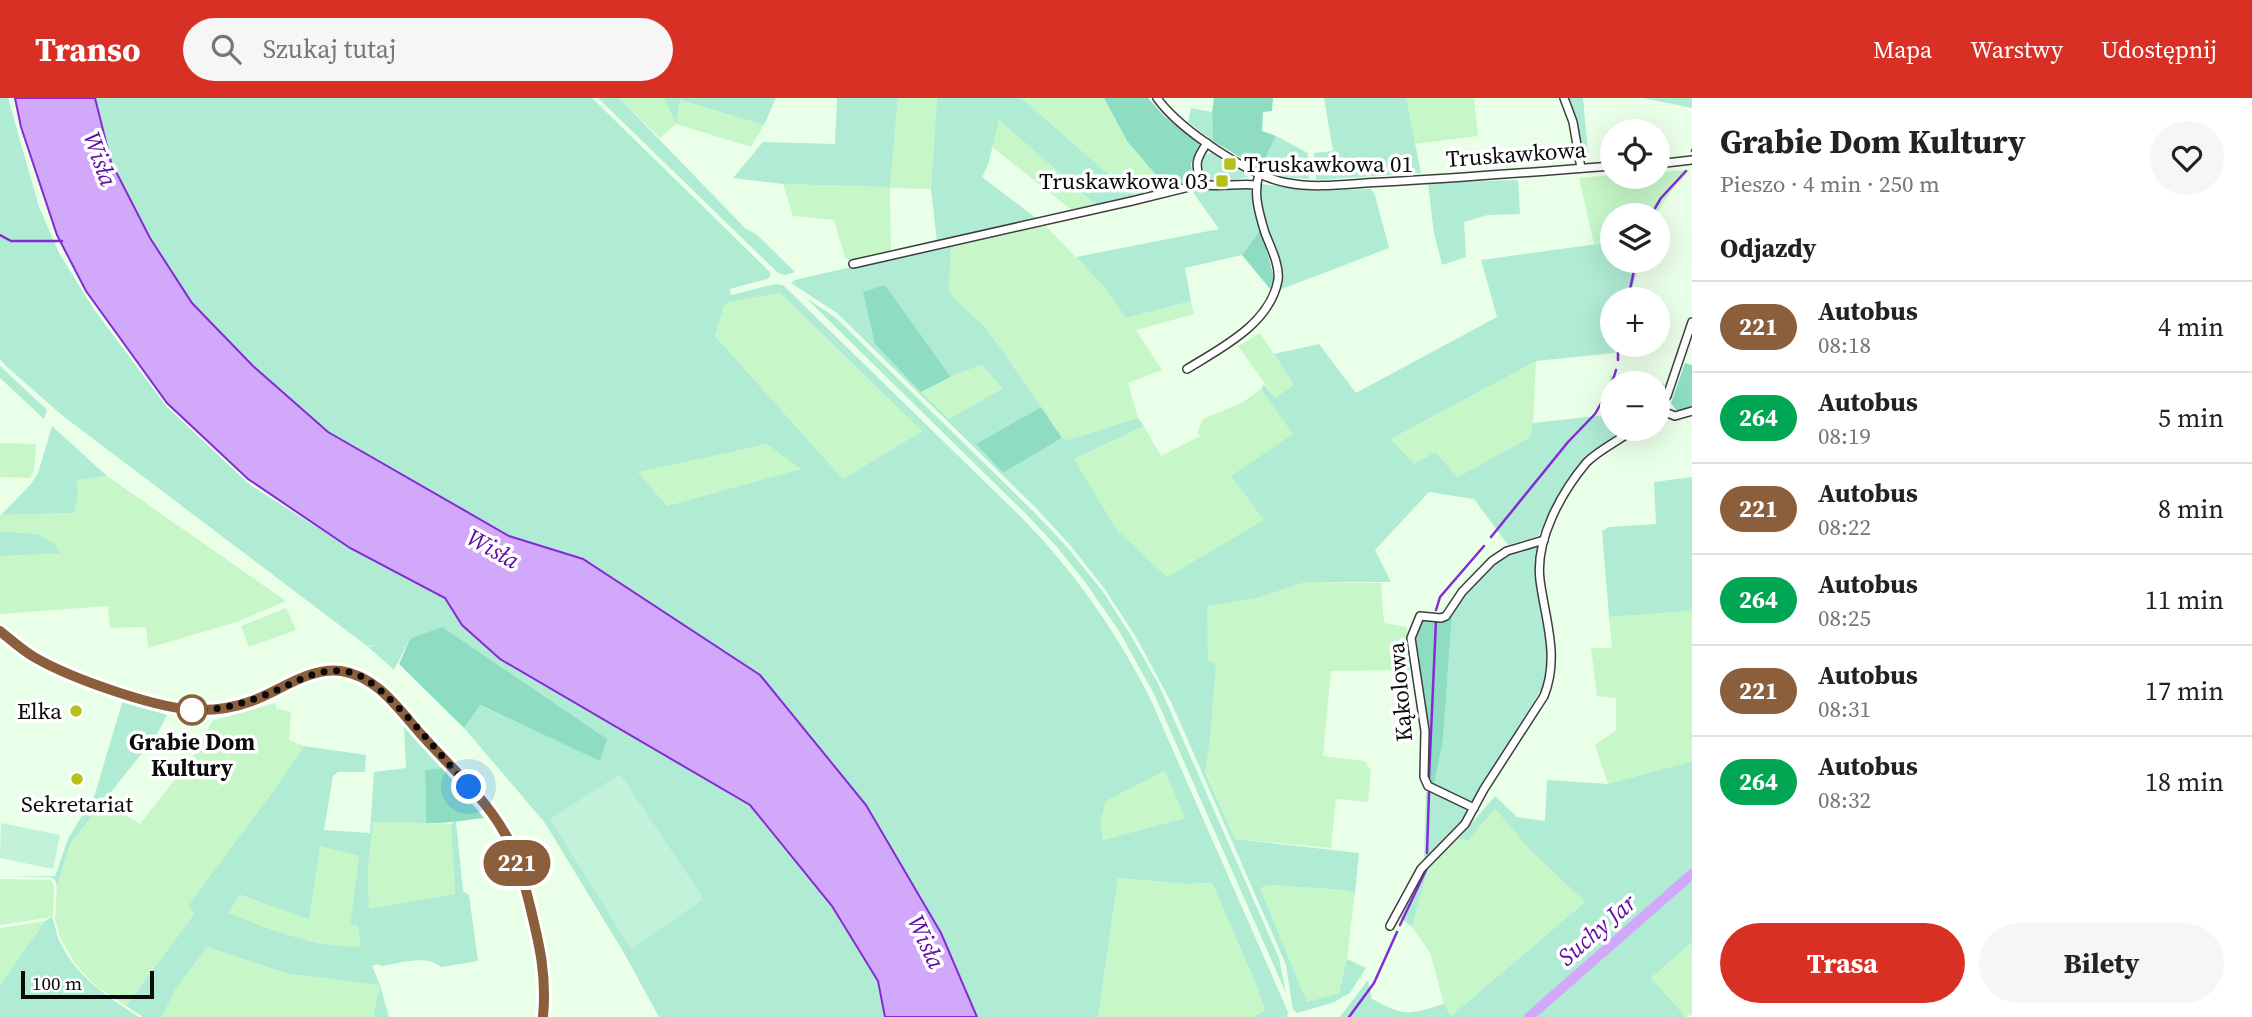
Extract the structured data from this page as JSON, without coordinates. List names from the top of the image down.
{
  "streets": {
    "street": ["Truskawkowa", "Kąkolowa"]
  },
  "water": ["Wisła", "Suchy Jar"],
  "places": {
    "transit": ["Truskawkowa 01", "Truskawkowa 03"],
    "other": ["Grabie Dom Kultury", "Elka", "Sekretariat"]
  },
  "lines": ["bus line 221"],
  "scale_bar": "100 m",
  "page": {
    "header": "Transo",
    "search": "Szukaj tutaj",
    "nav": ["Mapa", "Warstwy", "Udostępnij"],
    "on_map": "221",
    "heading": [
      ["Grabie Dom Kultury", "Pieszo · 4 min · 250 m"],
      "Odjazdy"
    ],
    "map_buttons": ["+", "−"],
    "list": [
      {
        "mark": "221",
        "name": "Autobus",
        "note": "08:18",
        "value": "4 min"
      },
      {
        "mark": "264",
        "name": "Autobus",
        "note": "08:19",
        "value": "5 min"
      },
      {
        "mark": "221",
        "name": "Autobus",
        "note": "08:22",
        "value": "8 min"
      },
      {
        "mark": "264",
        "name": "Autobus",
        "note": "08:25",
        "value": "11 min"
      },
      {
        "mark": "221",
        "name": "Autobus",
        "note": "08:31",
        "value": "17 min"
      },
      {
        "mark": "264",
        "name": "Autobus",
        "note": "08:32",
        "value": "18 min"
      }
    ],
    "buttons": ["Trasa", "Bilety"],
    "scale": "100 m"
  }
}
